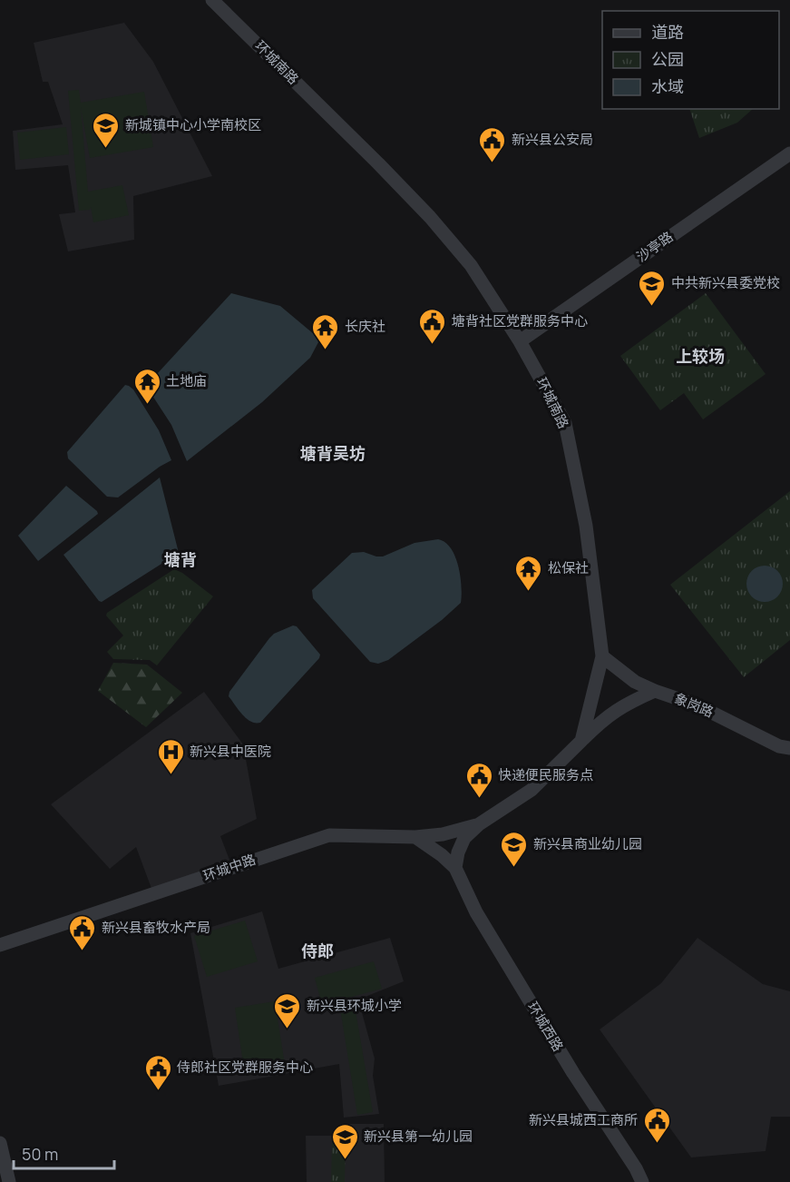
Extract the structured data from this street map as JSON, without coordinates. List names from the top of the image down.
{
  "streets": {
    "street": [
      "环城南路",
      "沙亭路",
      "象岗路",
      "环城中路",
      "环城西路"
    ]
  },
  "crossings": [
    ["环城南路", "沙亭路"],
    ["环城南路", "象岗路"]
  ],
  "districts": [
    "上较场",
    "塘背吴坊",
    "塘背",
    "侍郎"
  ],
  "places": {
    "school or university": [
      "新城镇中心小学南校区",
      "中共新兴县委党校",
      "新兴县商业幼儿园",
      "新兴县环城小学",
      "新兴县第一幼儿园"
    ],
    "public building": [
      "新兴县公安局",
      "塘背社区党群服务中心",
      "快递便民服务点",
      "新兴县畜牧水产局",
      "侍郎社区党群服务中心",
      "新兴县城西工商所"
    ],
    "temple": ["长庆社", "土地庙", "松保社"],
    "hospital": ["新兴县中医院"]
  },
  "legend": ["道路", "公园", "水域"],
  "scale_bar": "50 m"
}
